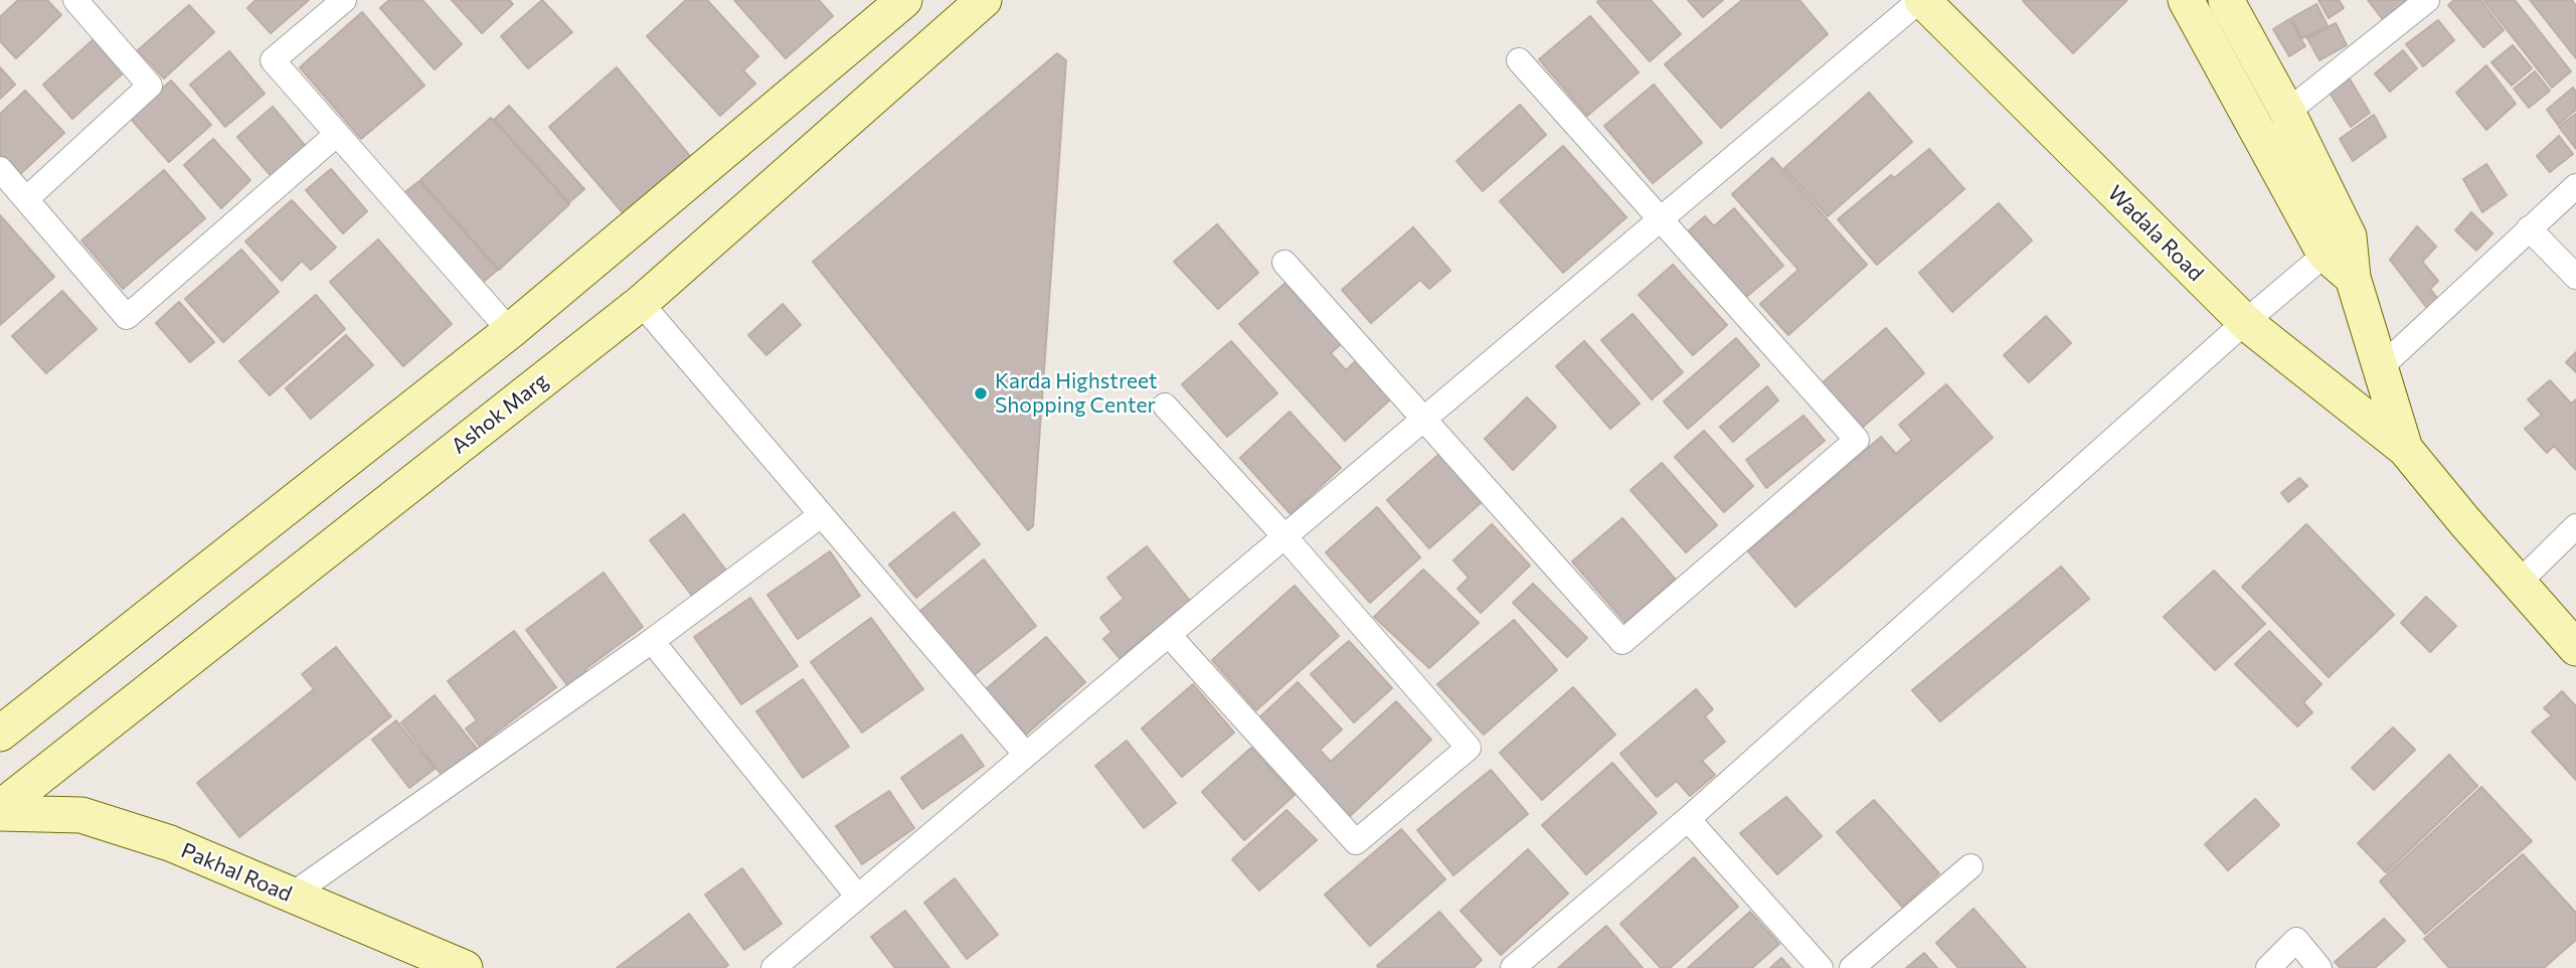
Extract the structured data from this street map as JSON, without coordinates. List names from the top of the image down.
{
  "streets": {
    "street": ["Wadala Road", "Ashok Marg", "Pakhal Road"]
  },
  "crossings": [
    ["Ashok Marg", "Pakhal Road"]
  ],
  "places": ["Karda Highstreet Shopping Center"]
}
